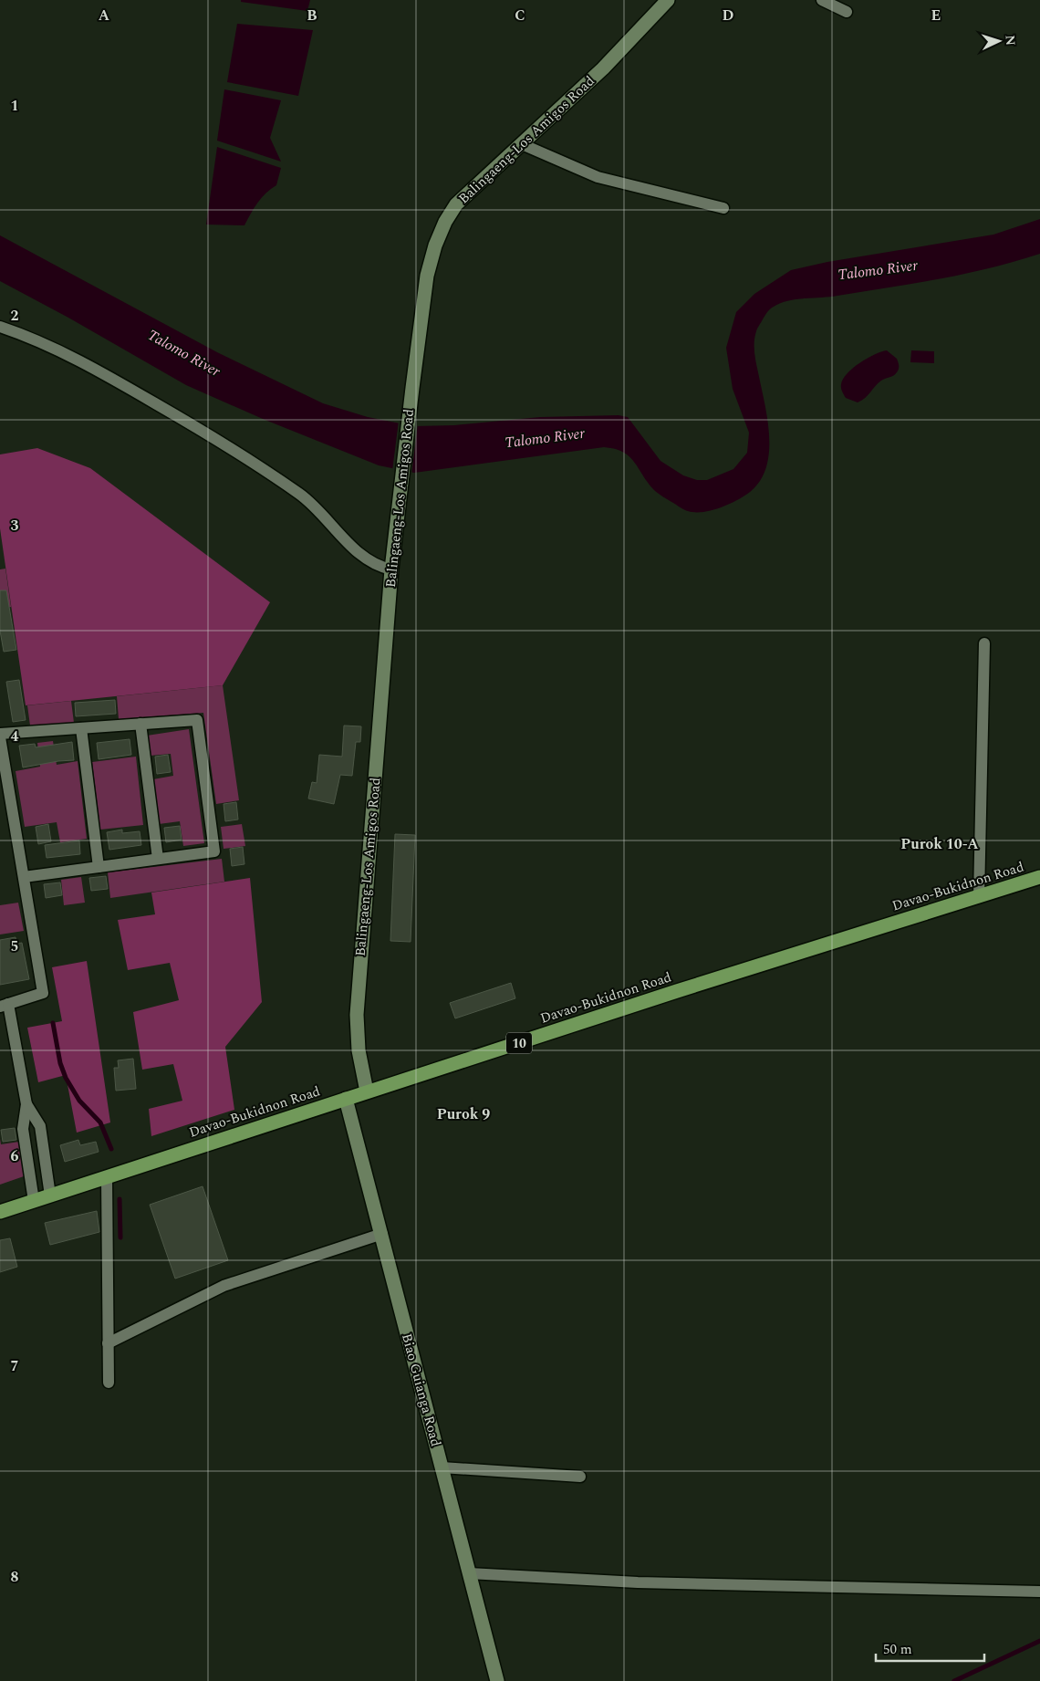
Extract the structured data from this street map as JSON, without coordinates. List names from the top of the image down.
{
  "streets": {
    "highway": ["Davao-Bukidnon Road", "10"],
    "street": ["Balingaeng-Los Amigos Road", "Biao Guianga Road"]
  },
  "crossings": [
    ["Balingaeng-Los Amigos Road", "Davao-Bukidnon Road"],
    ["Davao-Bukidnon Road", "Biao Guianga Road"]
  ],
  "districts": ["Purok 10-A", "Purok 9"],
  "water": ["Talomo River"],
  "scale_bar": "50 m",
  "north": "right",
  "grid": {
    "columns": [
      "A",
      "B",
      "C",
      "D",
      "E"
    ],
    "rows": [
      "1",
      "2",
      "3",
      "4",
      "5",
      "6",
      "7",
      "8"
    ]
  }
}
